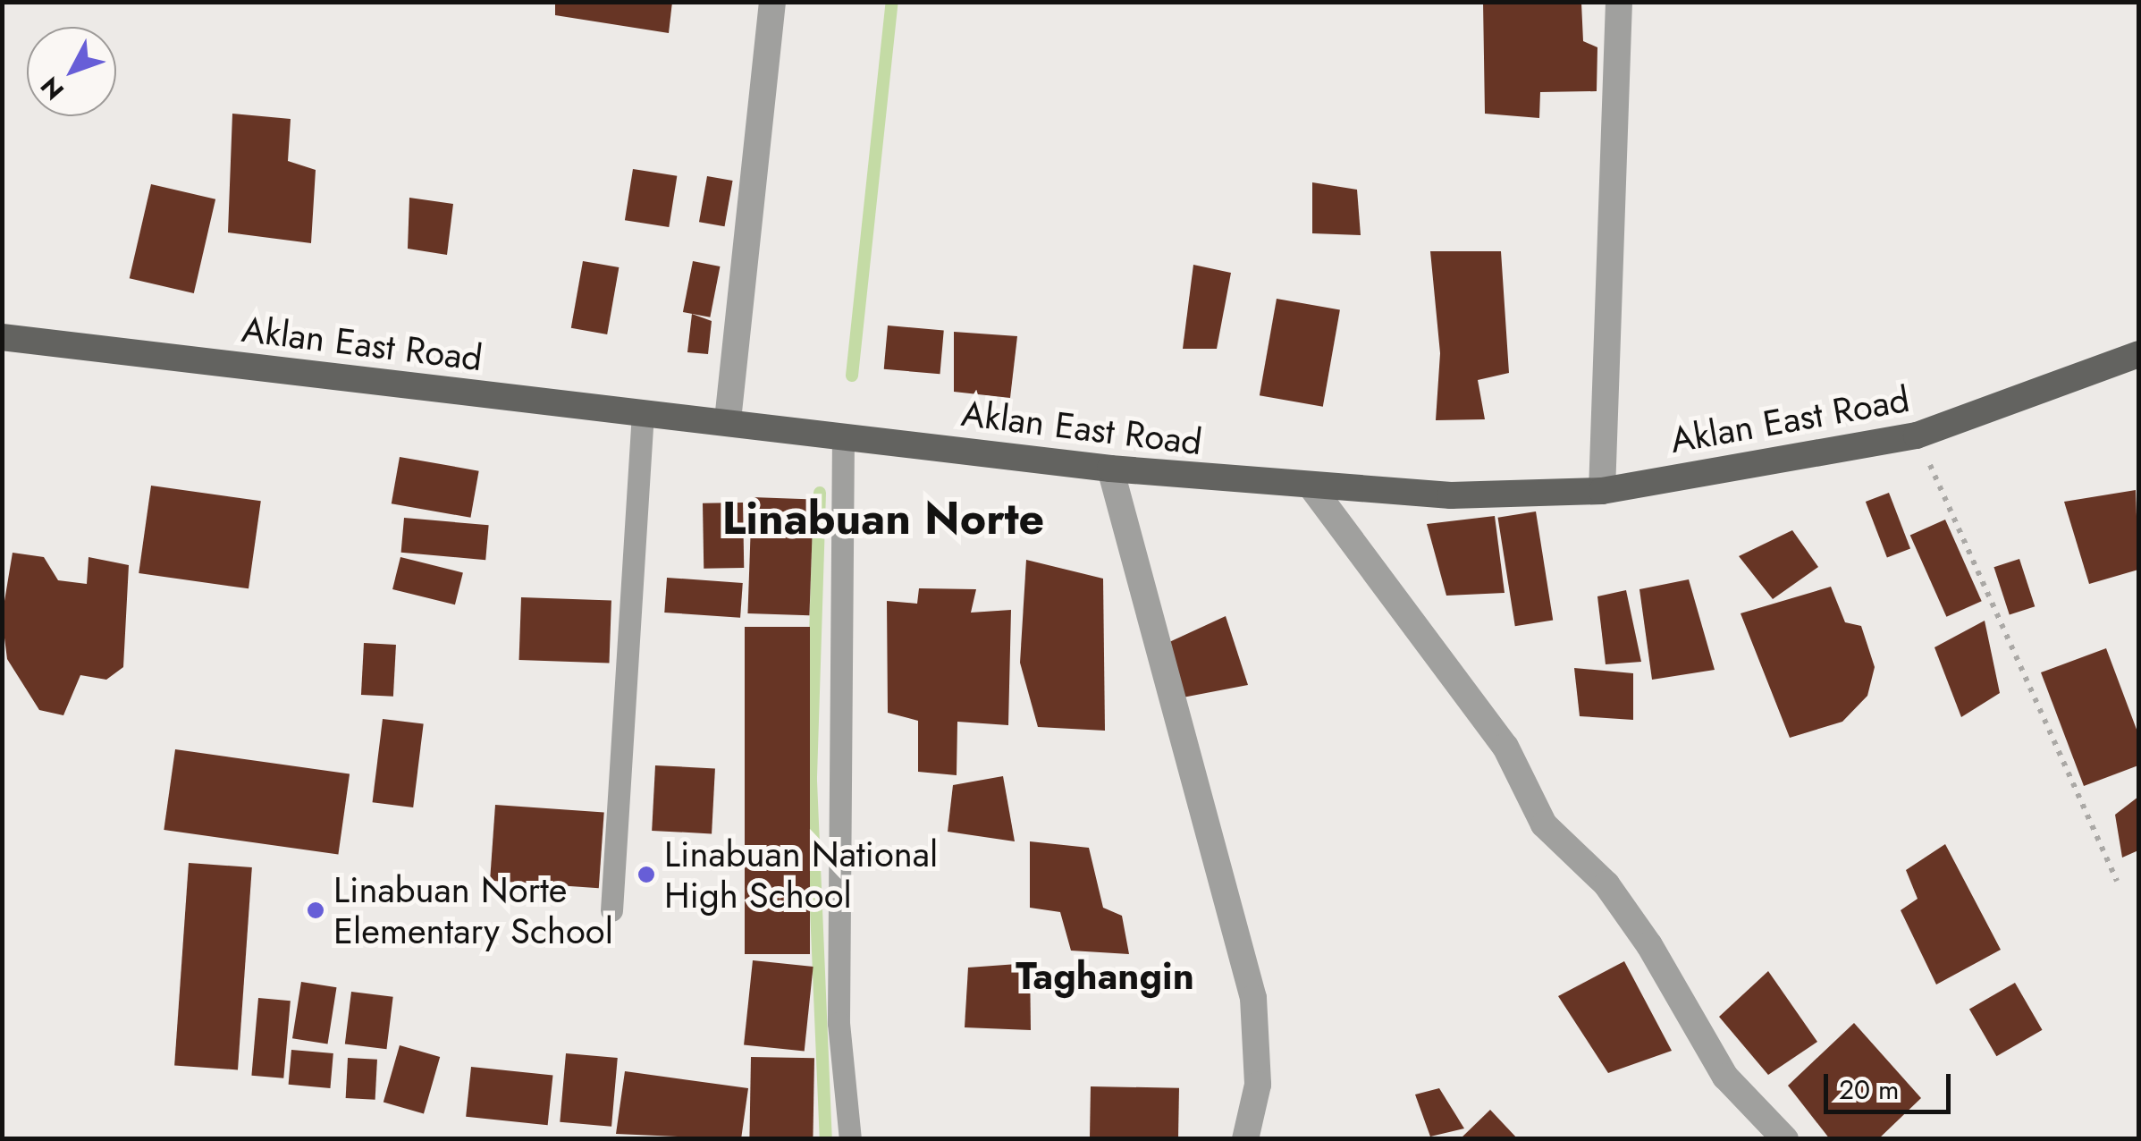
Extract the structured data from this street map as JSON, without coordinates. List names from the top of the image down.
{
  "streets": {
    "main road": ["Aklan East Road"]
  },
  "districts": ["Linabuan Norte", "Taghangin"],
  "places": ["Linabuan National High School", "Linabuan Norte Elementary School"],
  "scale_bar": "20 m",
  "north": "bottom left"
}
